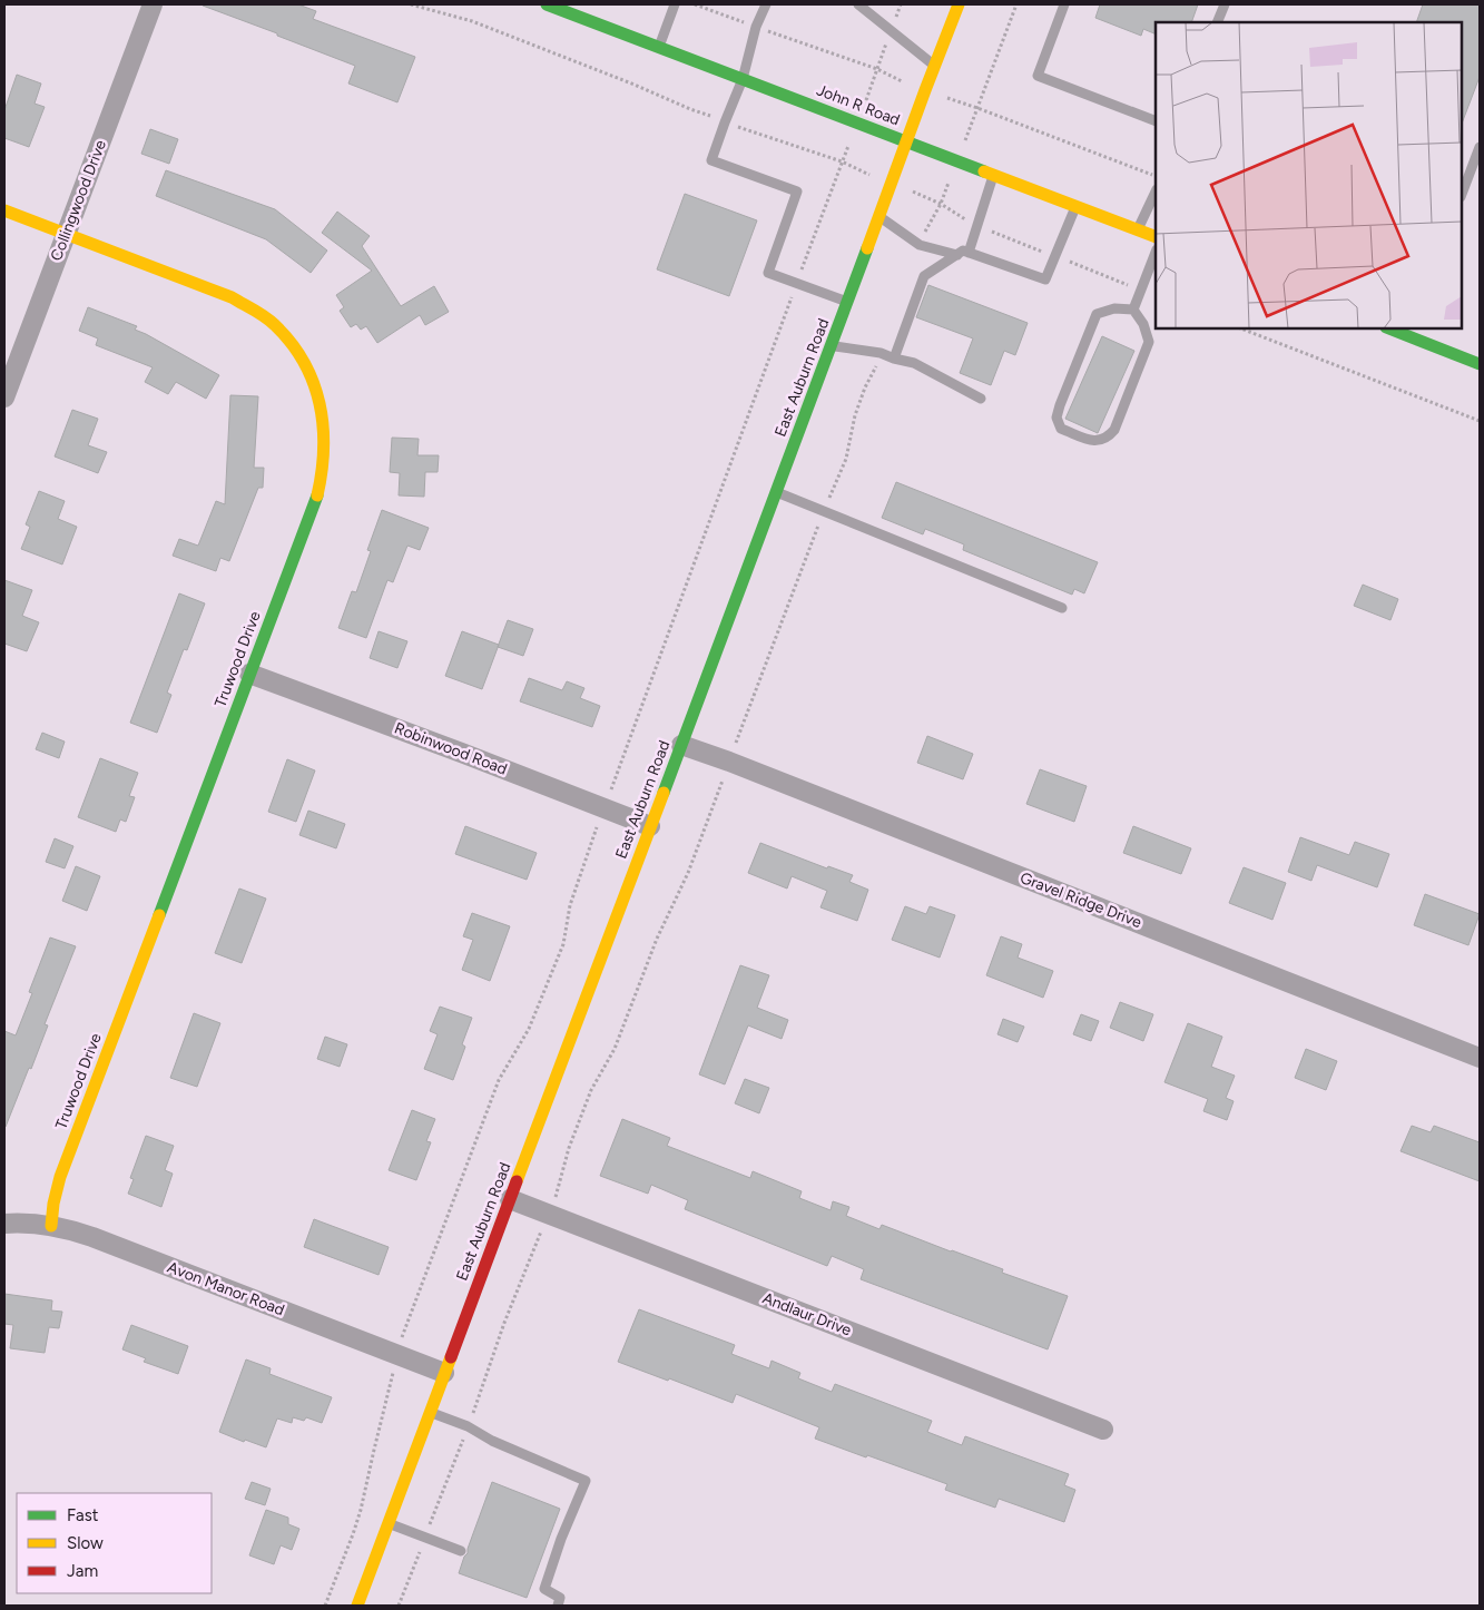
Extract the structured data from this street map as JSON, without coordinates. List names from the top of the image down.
{
  "streets": {
    "main road": ["John R Road", "East Auburn Road", "Truwood Drive"],
    "street": [
      "Collingwood Drive",
      "Robinwood Road",
      "Gravel Ridge Drive",
      "Avon Manor Road",
      "Andlaur Drive"
    ]
  },
  "crossings": [
    ["John R Road", "East Auburn Road"],
    ["Collingwood Drive", "Truwood Drive"],
    ["East Auburn Road", "Robinwood Road"],
    ["East Auburn Road", "Gravel Ridge Drive"],
    ["East Auburn Road", "Avon Manor Road"],
    ["East Auburn Road", "Andlaur Drive"],
    ["Truwood Drive", "Robinwood Road"],
    ["Truwood Drive", "Avon Manor Road"]
  ],
  "legend": ["Fast", "Slow", "Jam"]
}
